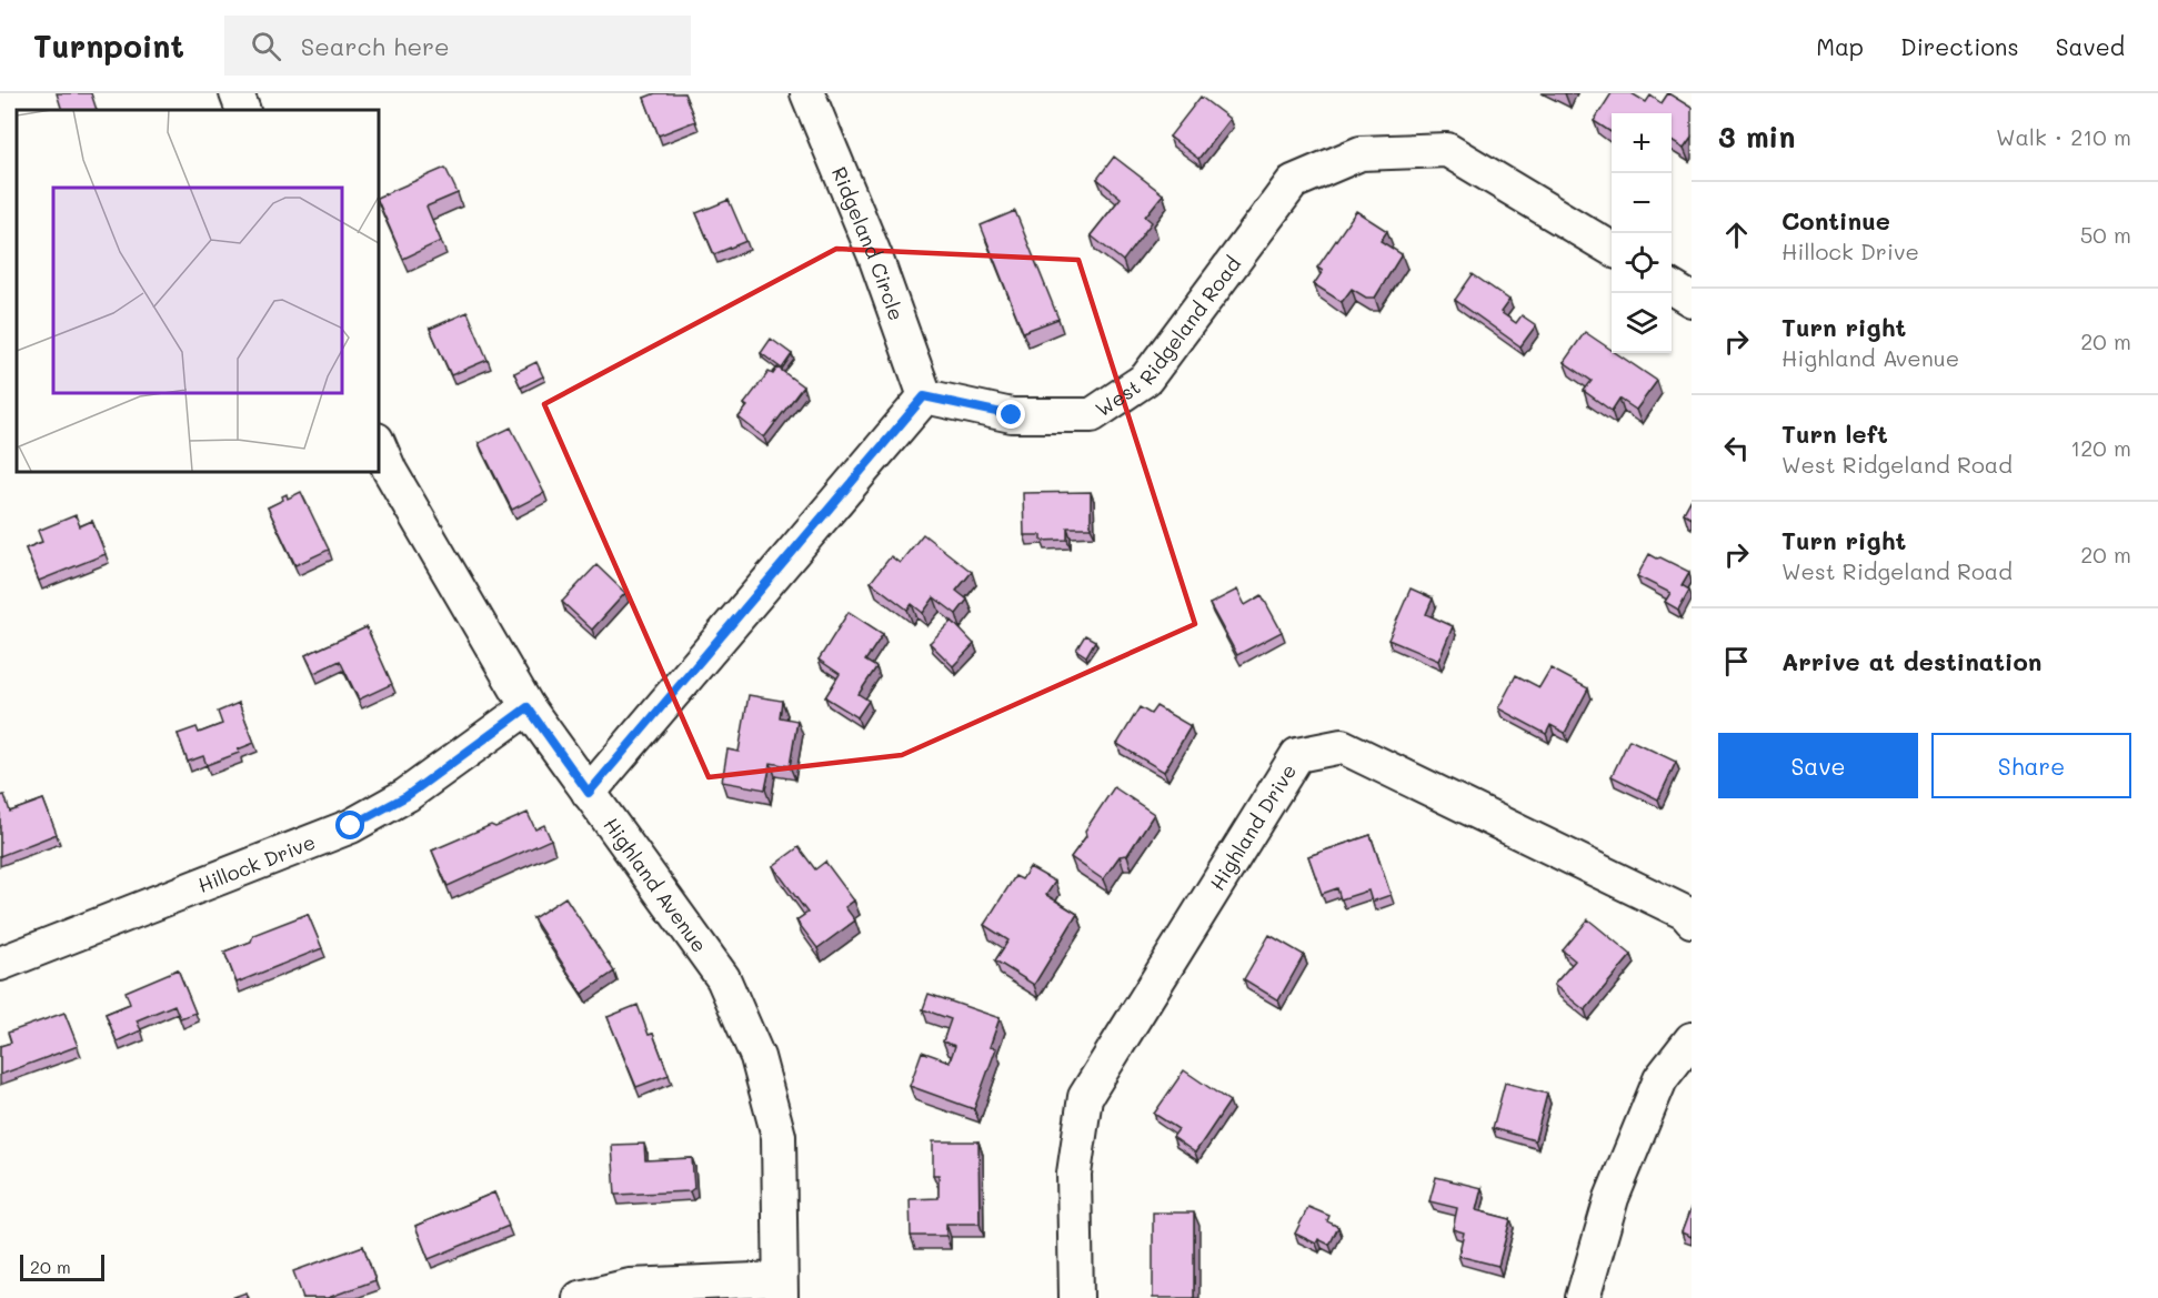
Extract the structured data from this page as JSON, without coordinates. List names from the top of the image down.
{
  "streets": {
    "street": [
      "Ridgeland Circle",
      "West Ridgeland Road",
      "Highland Drive",
      "Hillock Drive",
      "Highland Avenue"
    ]
  },
  "crossings": [
    ["Ridgeland Circle", "West Ridgeland Road"],
    ["Hillock Drive", "Highland Avenue"]
  ],
  "scale_bar": "20 m",
  "page": {
    "header": "Turnpoint",
    "search": "Search here",
    "nav": ["Map", "Directions", "Saved"],
    "heading": ["3 min", "Walk · 210 m"],
    "map_buttons": ["+", "−"],
    "list": [
      ["Continue", "Hillock Drive", "50 m"],
      ["Turn right", "Highland Avenue", "20 m"],
      ["Turn left", "West Ridgeland Road", "120 m"],
      ["Turn right", "West Ridgeland Road", "20 m"],
      "Arrive at destination"
    ],
    "buttons": ["Save", "Share"],
    "scale": "20 m"
  }
}
